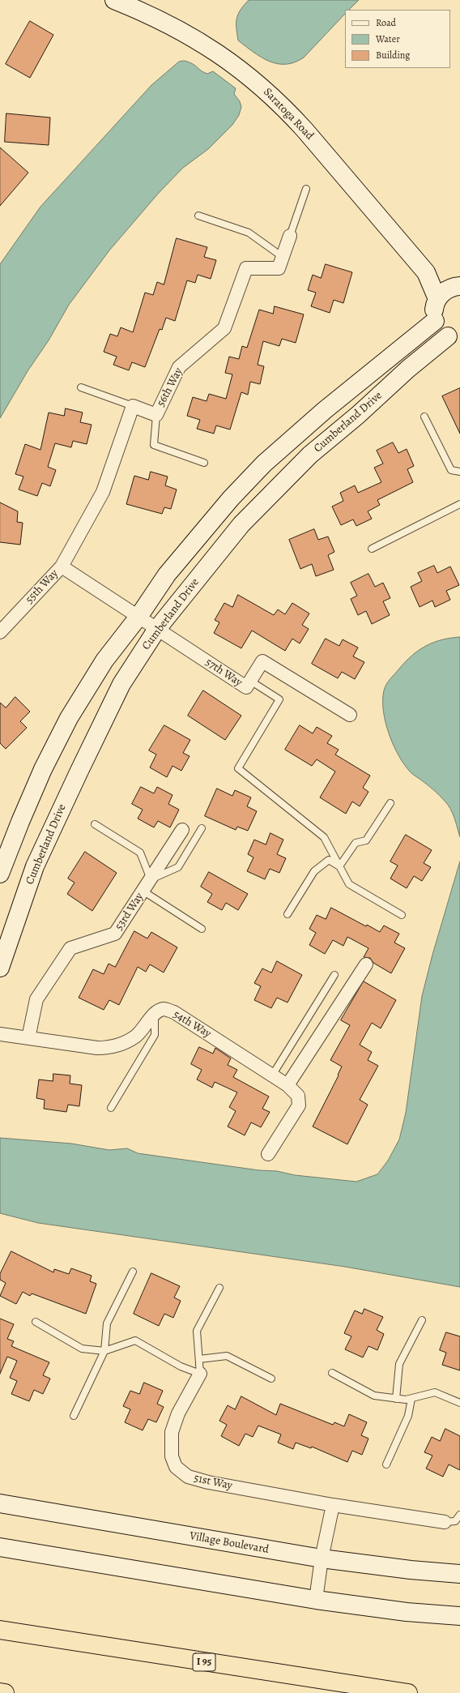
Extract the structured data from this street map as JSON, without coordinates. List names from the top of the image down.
{
  "streets": {
    "highway": ["I 95"],
    "street": [
      "Saratoga Road",
      "56th Way",
      "Cumberland Drive",
      "55th Way",
      "57th Way",
      "53rd Way",
      "54th Way",
      "51st Way",
      "Village Boulevard"
    ]
  },
  "crossings": [
    ["Cumberland Drive", "55th Way"],
    ["Cumberland Drive", "57th Way"],
    ["55th Way", "57th Way"],
    ["53rd Way", "54th Way"]
  ],
  "legend": ["Road", "Water", "Building"]
}
